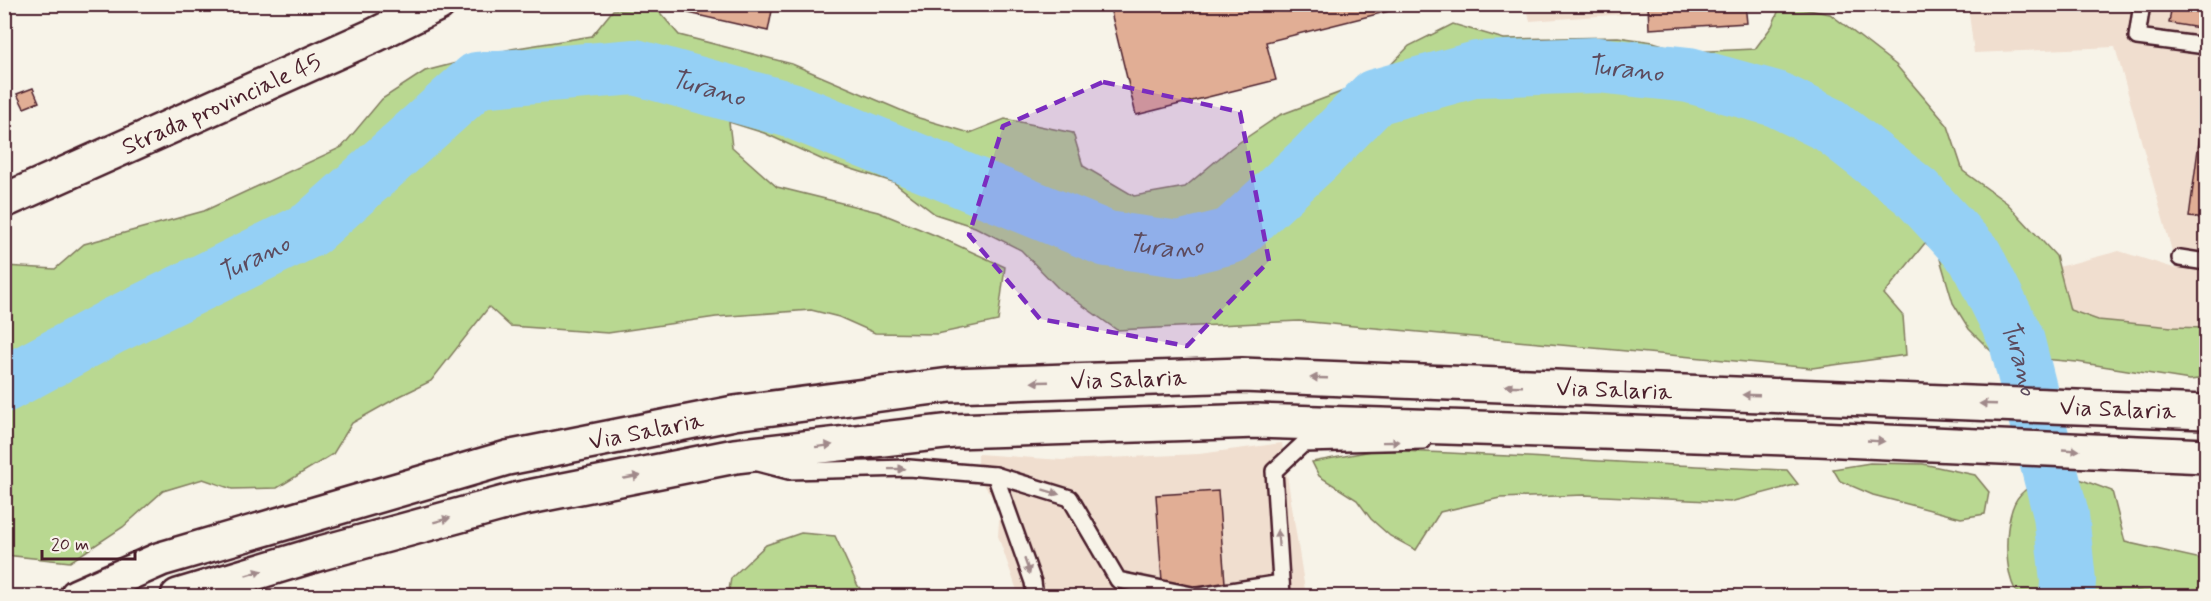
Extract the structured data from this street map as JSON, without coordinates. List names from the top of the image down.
{
  "streets": {
    "main road": ["Strada provinciale 45", "Via Salaria"]
  },
  "water": ["Turano"],
  "scale_bar": "20 m"
}
